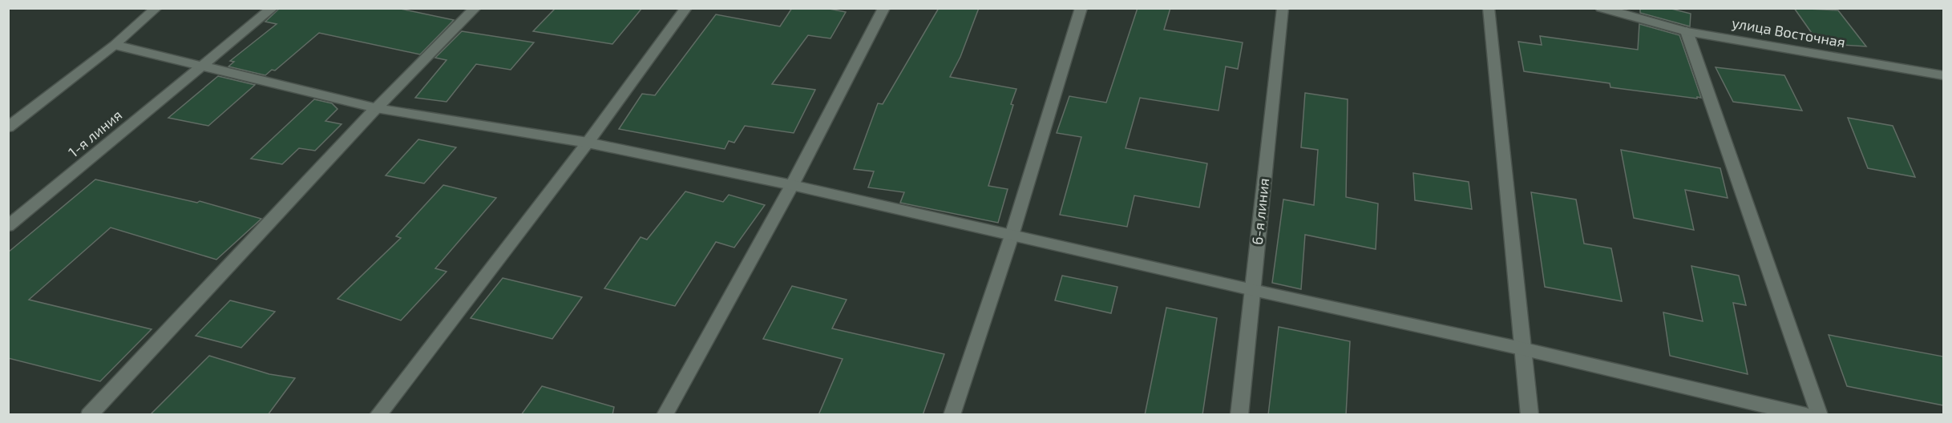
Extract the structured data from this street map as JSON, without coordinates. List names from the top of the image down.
{
  "streets": {
    "street": ["улица Восточная", "1-я линия", "6-я линия"]
  }
}
